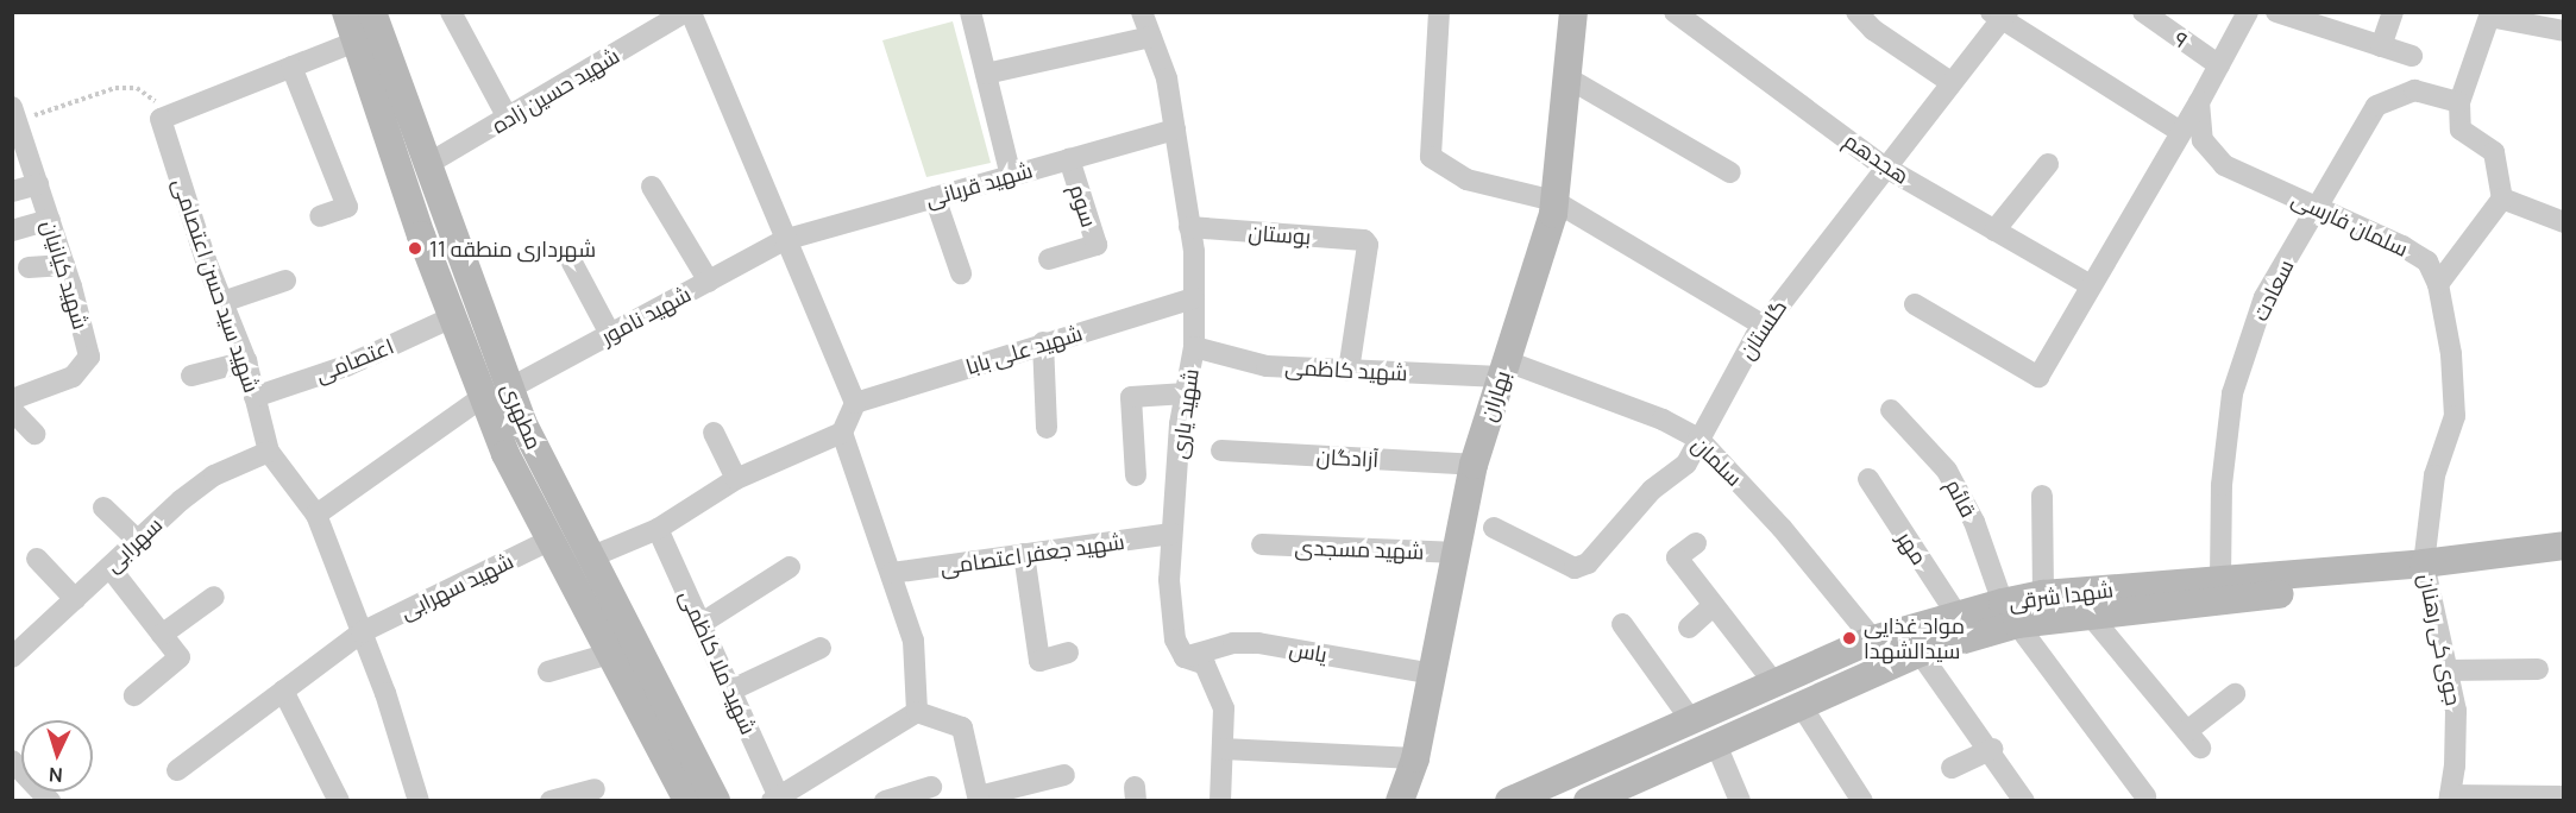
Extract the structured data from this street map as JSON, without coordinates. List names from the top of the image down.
{
  "streets": {
    "main road": ["بهاران", "مطهری", "شهدا شرقی"],
    "street": [
      "۹",
      "شهید حسین زاده",
      "هجدهم",
      "شهید قربانی",
      "سوم",
      "سلمان فارسی",
      "بوستان",
      "شهید کیانیان",
      "شهید سید حسن اعتصامی",
      "سعادت",
      "شهید نامور",
      "گلستان",
      "شهید علی بابا",
      "اعتصامی",
      "شهید کاظمی",
      "شهید یاری",
      "آزادگان",
      "سلمان",
      "قائم",
      "سهرابی",
      "مهر",
      "شهید مسجدی",
      "شهید جعفر اعتصامی",
      "شهید سهرابی",
      "جوی کی رهنان",
      "یاس",
      "شهید ملا کاظمی"
    ]
  },
  "crossings": [
    ["شهید حسین زاده", "مطهری"],
    ["هجدهم", "گلستان"],
    ["شهید قربانی", "سوم"],
    ["شهید قربانی", "شهید نامور"],
    ["شهید قربانی", "شهید یاری"],
    ["سلمان فارسی", "سعادت"],
    ["سلمان فارسی", "شهدا شرقی"],
    ["سلمان فارسی", "جوی کی رهنان"],
    ["بوستان", "شهید کاظمی"],
    ["بوستان", "شهید یاری"],
    ["شهید سید حسن اعتصامی", "شهید نامور"],
    ["شهید سید حسن اعتصامی", "اعتصامی"],
    ["شهید سید حسن اعتصامی", "سهرابی"],
    ["شهید سید حسن اعتصامی", "شهید سهرابی"],
    ["سعادت", "شهدا شرقی"],
    ["شهید نامور", "مطهری"],
    ["گلستان", "سلمان"],
    ["شهید علی بابا", "شهید یاری"],
    ["اعتصامی", "مطهری"],
    ["شهید کاظمی", "بهاران"],
    ["شهید کاظمی", "شهید یاری"],
    ["شهید کاظمی", "سلمان"],
    ["بهاران", "آزادگان"],
    ["بهاران", "سلمان"],
    ["بهاران", "شهید مسجدی"],
    ["بهاران", "یاس"],
    ["شهید یاری", "شهید جعفر اعتصامی"],
    ["شهید یاری", "یاس"],
    ["مطهری", "شهید سهرابی"],
    ["سلمان", "شهدا شرقی"],
    ["قائم", "شهدا شرقی"],
    ["مهر", "شهدا شرقی"],
    ["شهدا شرقی", "جوی کی رهنان"]
  ],
  "places": ["شهرداری منطقه 11", "مواد غذایی سیدالشهدا"],
  "north": "bottom"
}
